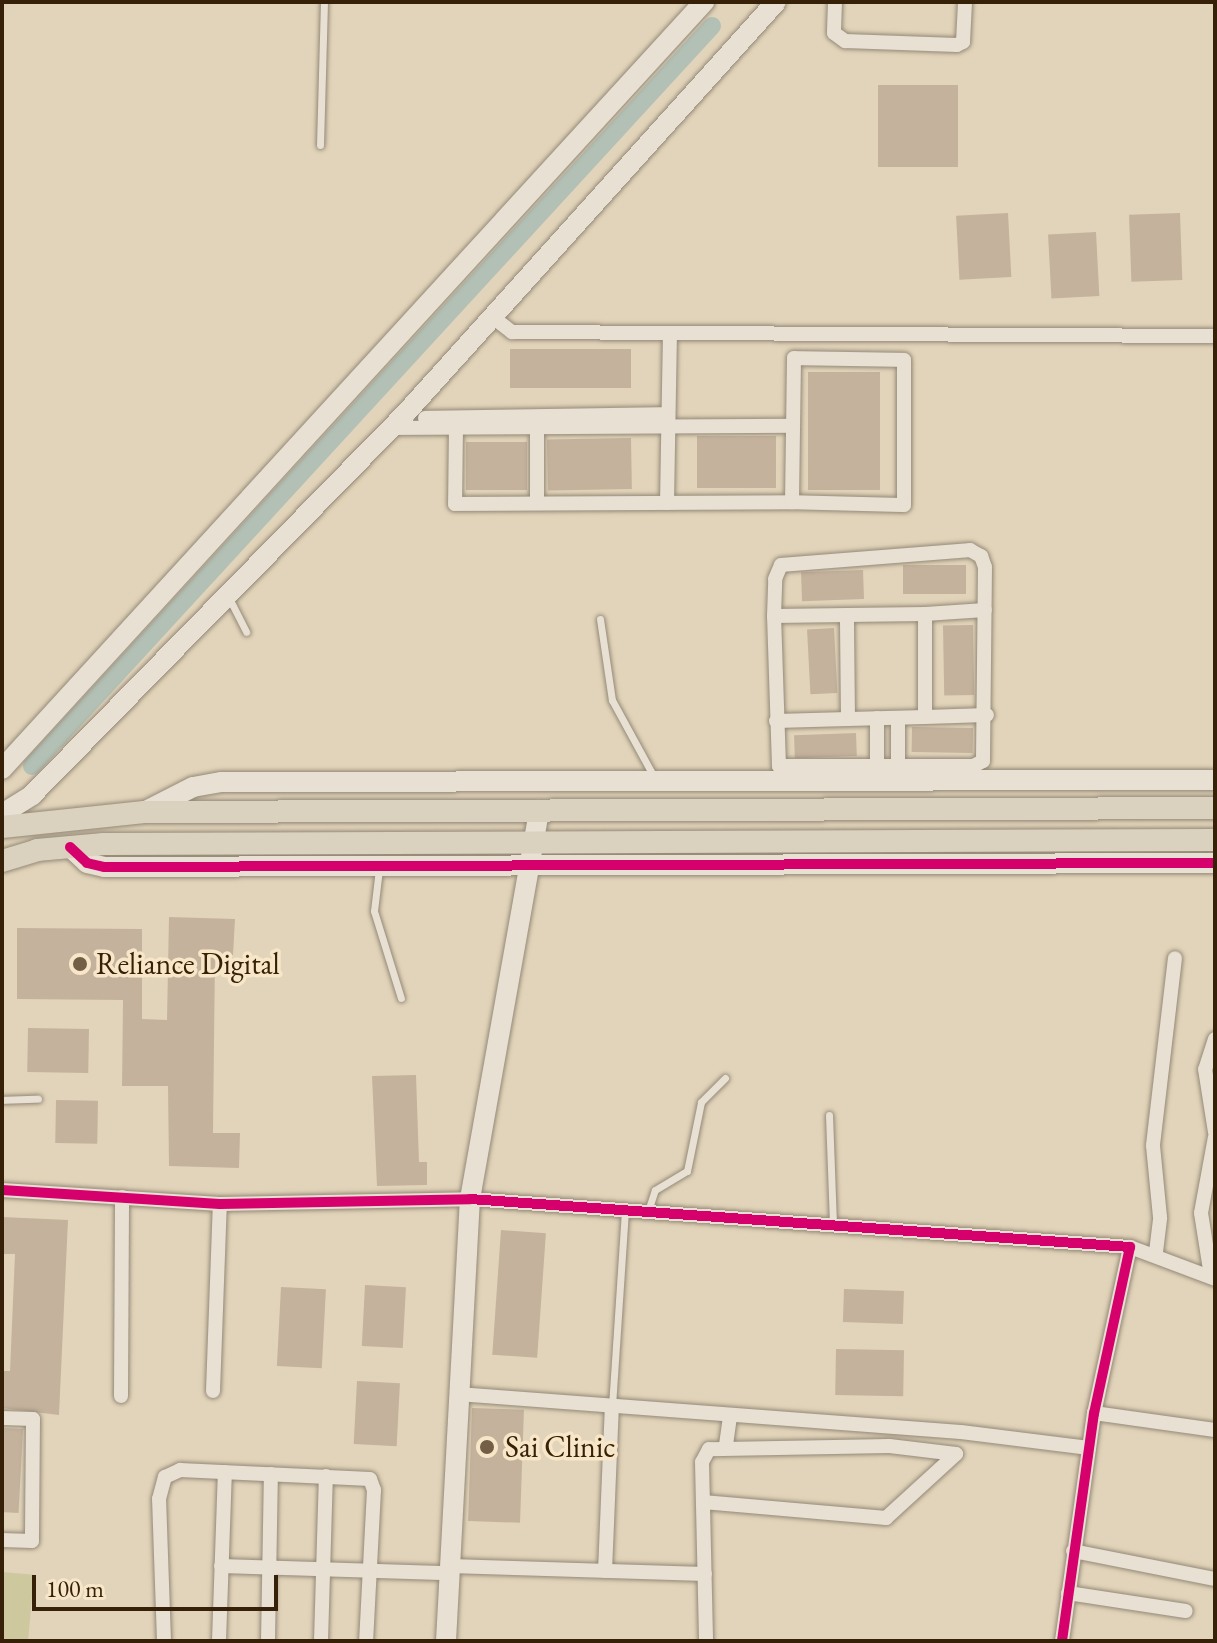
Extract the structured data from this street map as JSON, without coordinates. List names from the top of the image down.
{
  "places": ["Reliance Digital", "Sai Clinic"],
  "scale_bar": "100 m"
}
